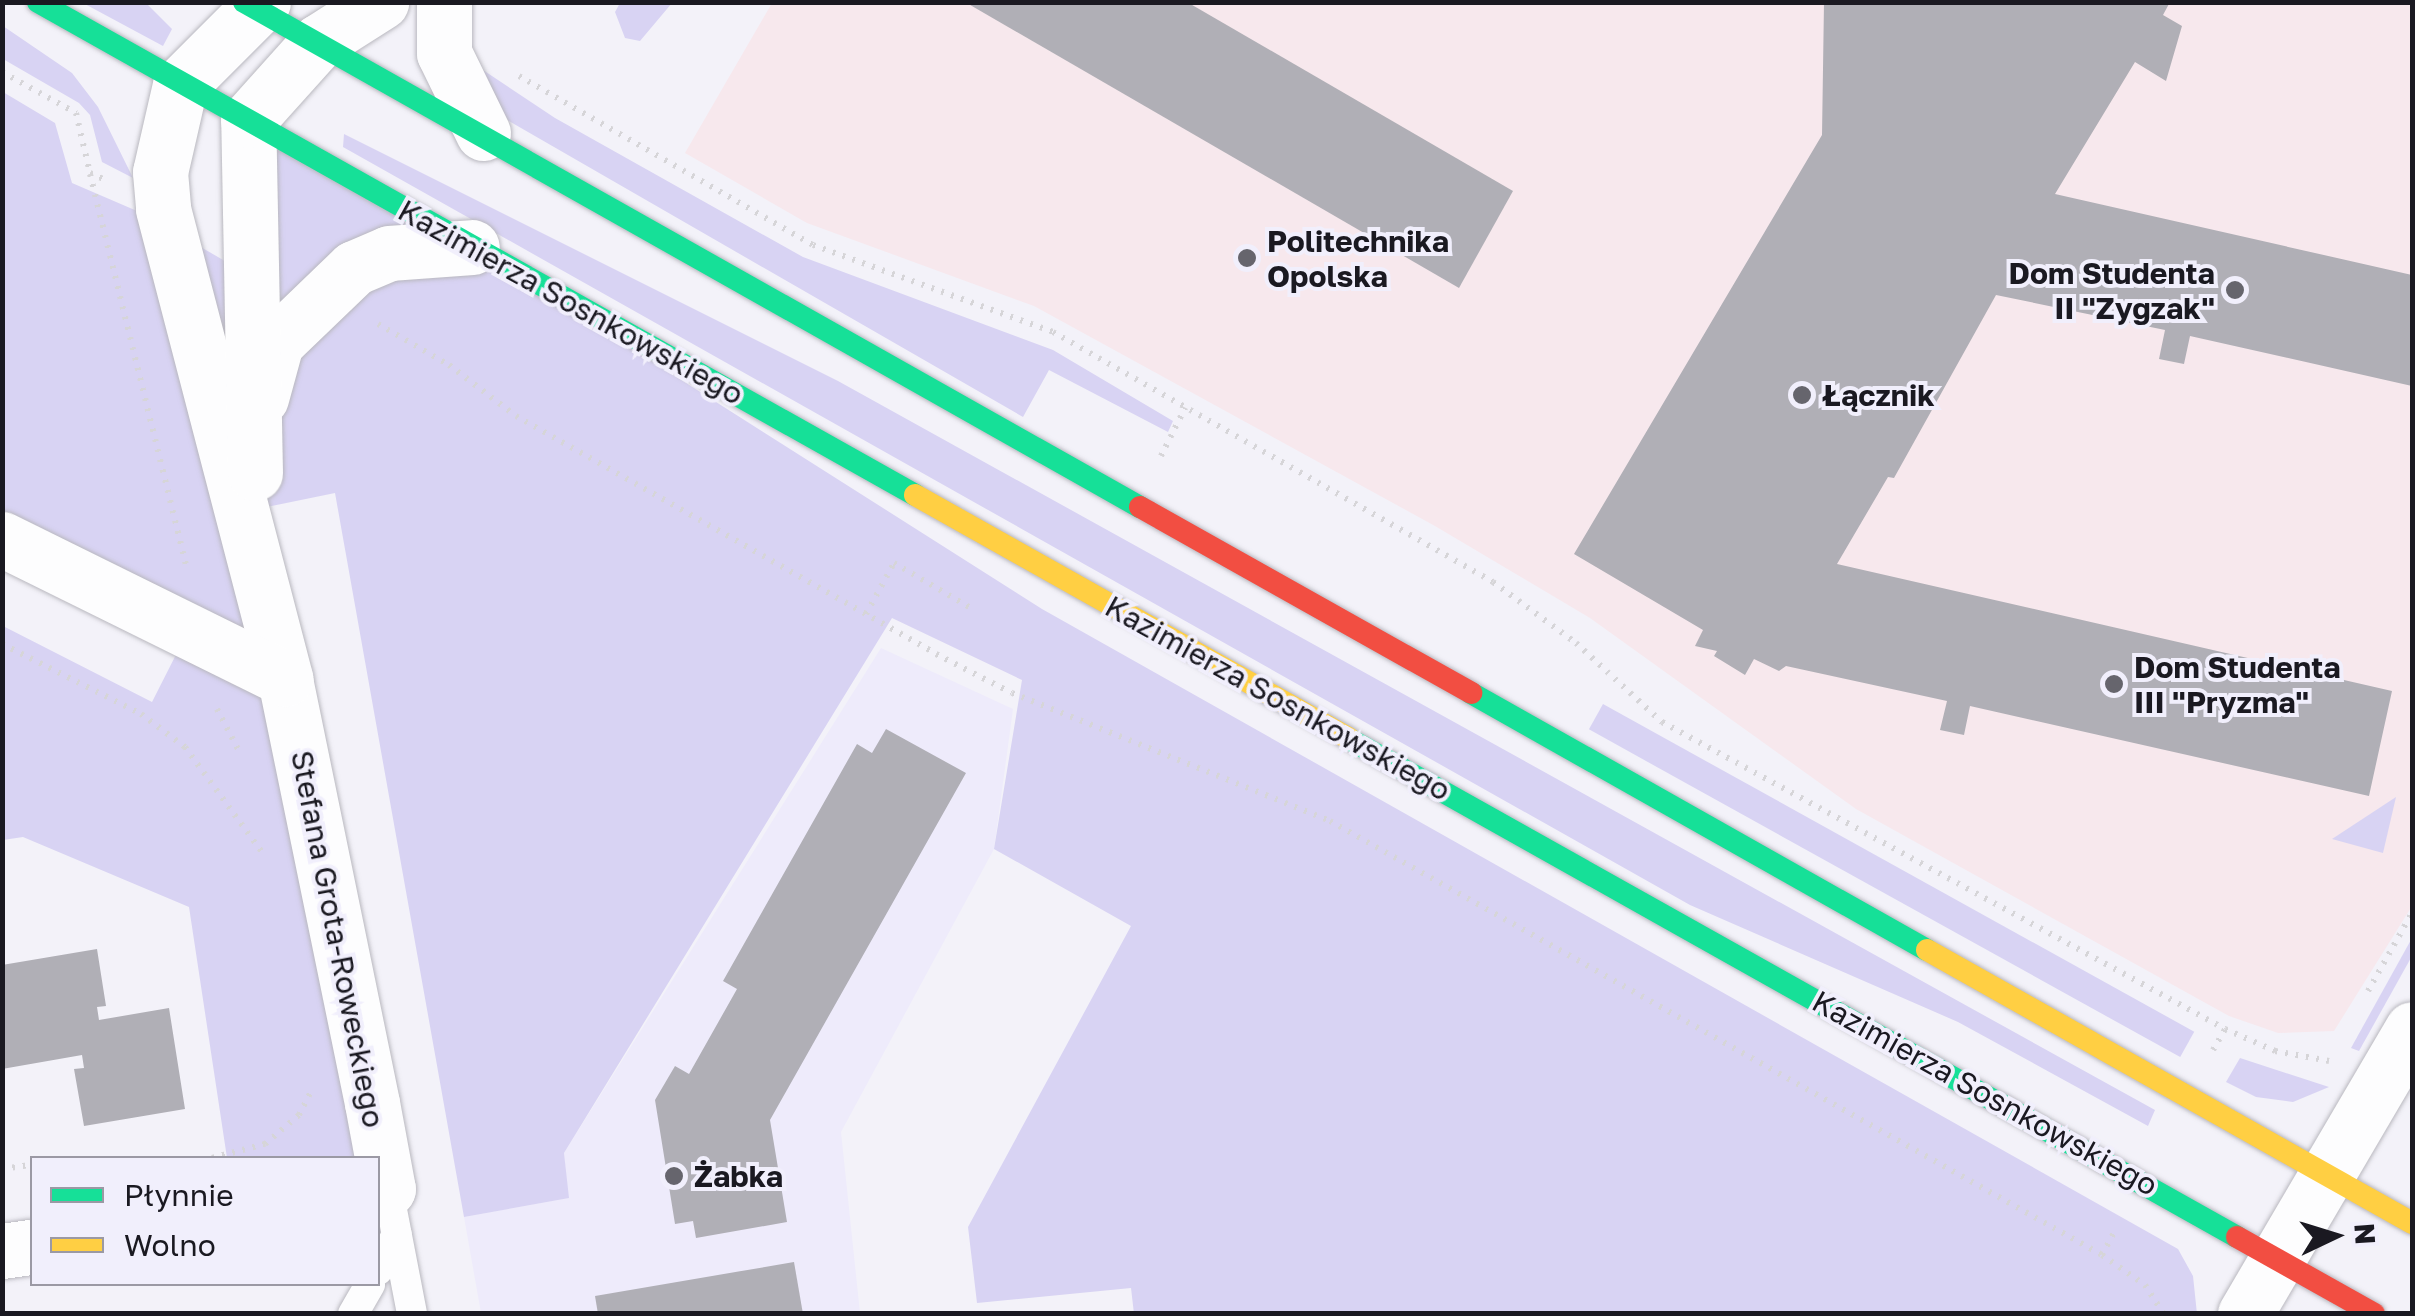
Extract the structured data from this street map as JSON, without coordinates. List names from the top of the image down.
{
  "streets": {
    "street": ["Kazimierza Sosnkowskiego", "Stefana Grota-Roweckiego"]
  },
  "crossings": [
    ["Kazimierza Sosnkowskiego", "Stefana Grota-Roweckiego"]
  ],
  "places": [
    "Politechnika Opolska",
    "Dom Studenta II \"Zygzak\"",
    "Łącznik",
    "Dom Studenta III \"Pryzma\"",
    "Żabka"
  ],
  "legend": ["Płynnie", "Wolno"],
  "north": "right"
}
